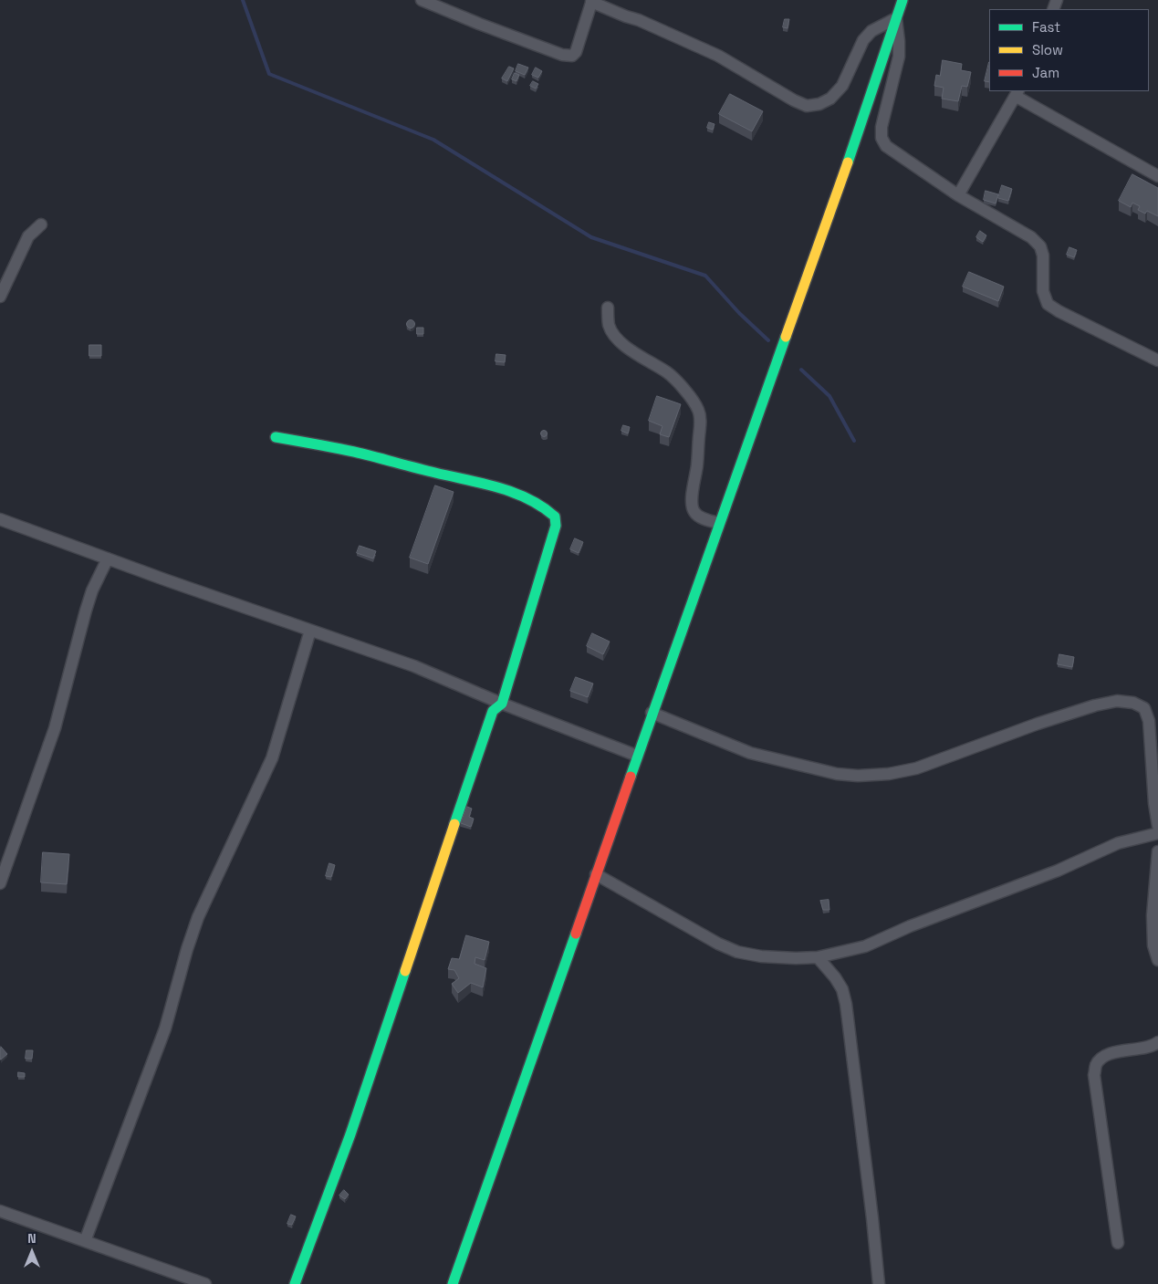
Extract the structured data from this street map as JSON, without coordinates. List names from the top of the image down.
{
  "legend": ["Fast", "Slow", "Jam"],
  "north": "top"
}
